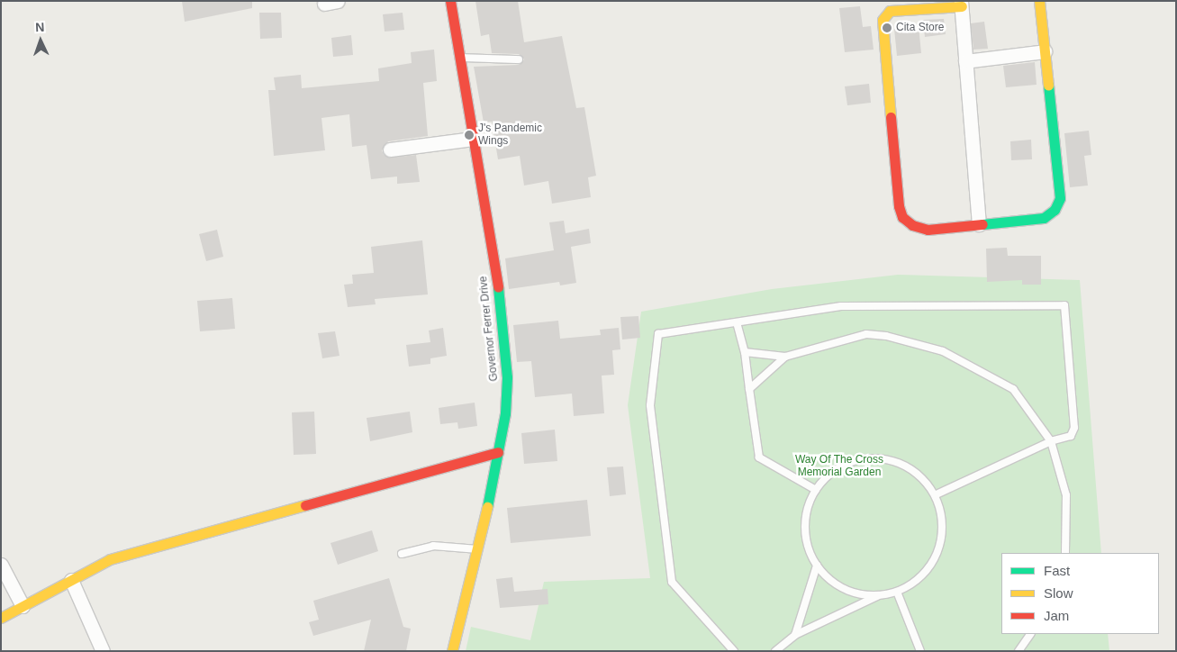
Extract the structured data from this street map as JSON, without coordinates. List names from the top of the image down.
{
  "streets": {
    "street": ["Governor Ferrer Drive"]
  },
  "parks": ["Way Of The Cross Memorial Garden"],
  "places": ["Cita Store", "J's Pandemic Wings"],
  "legend": ["Fast", "Slow", "Jam"],
  "north": "top"
}
